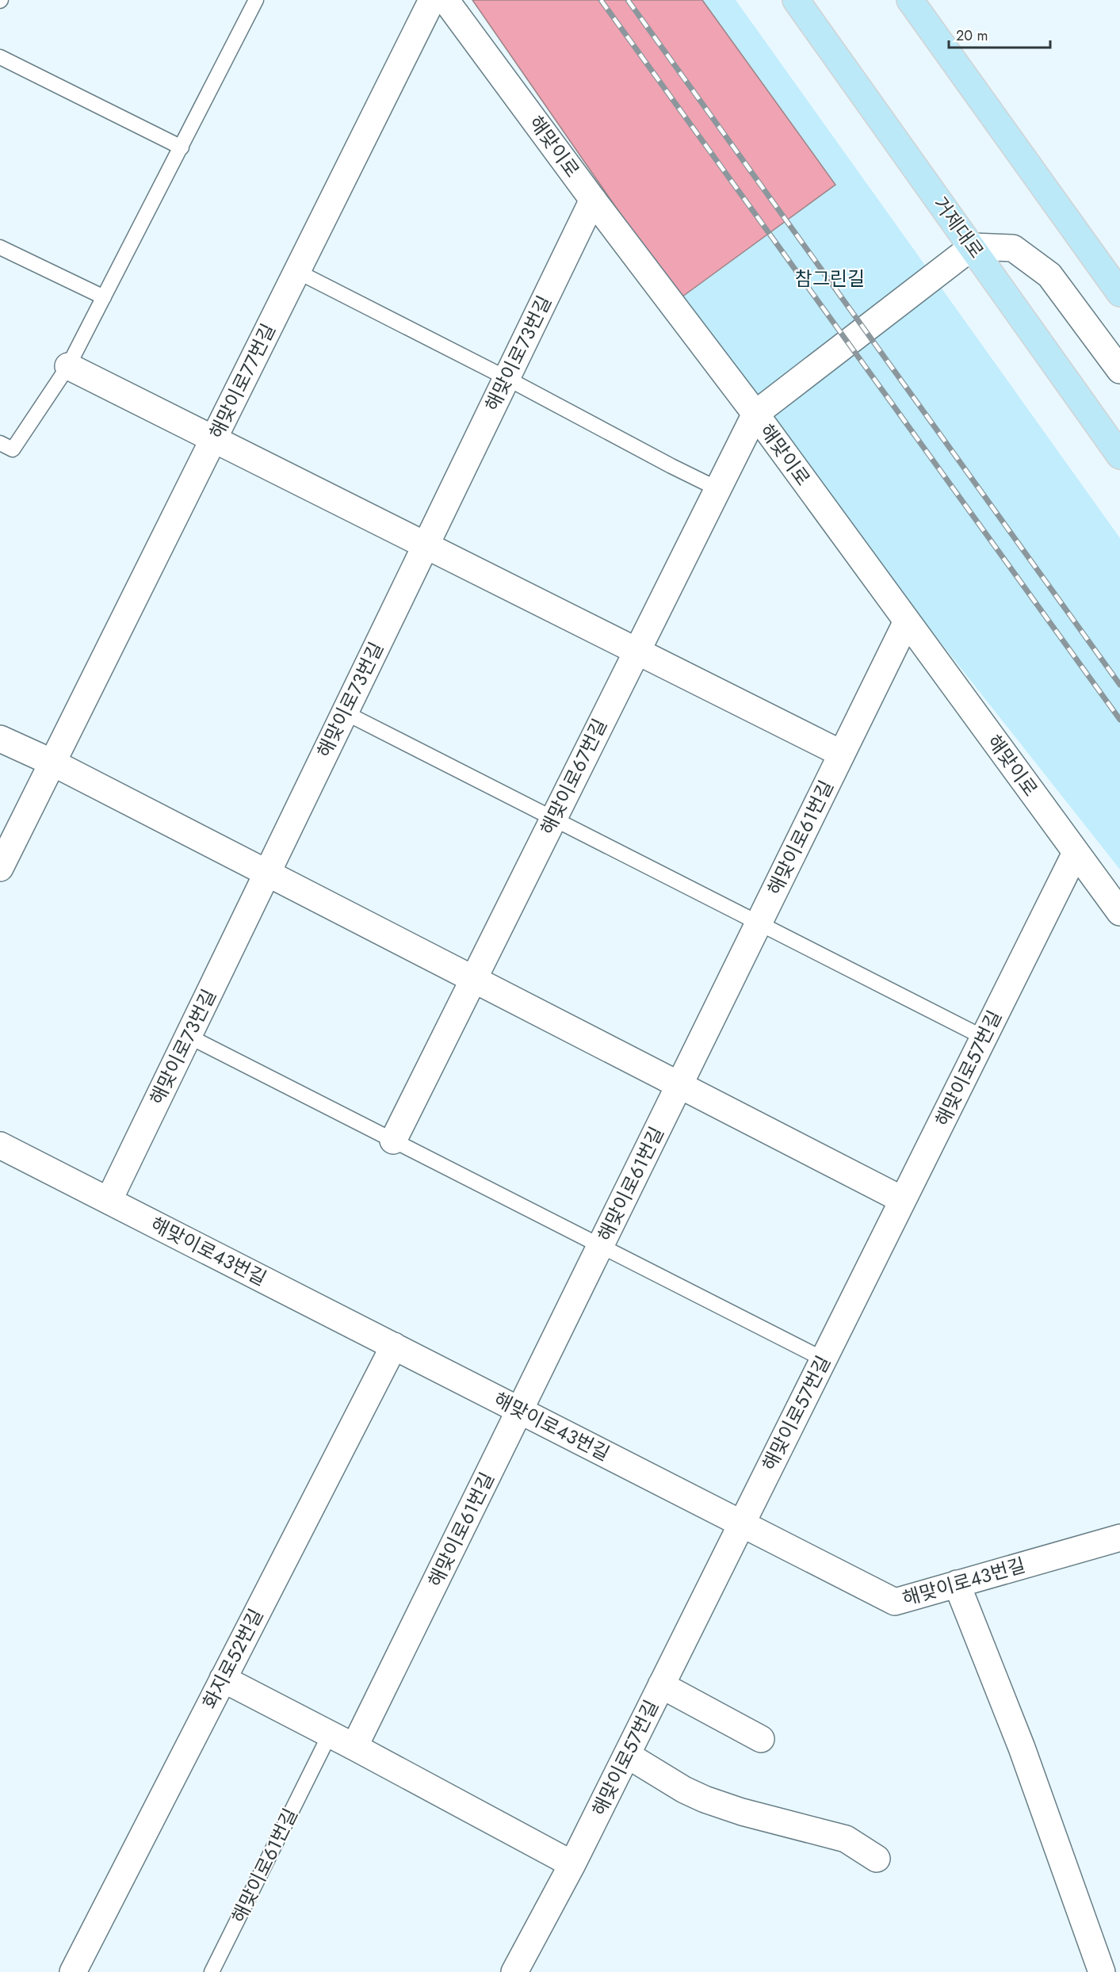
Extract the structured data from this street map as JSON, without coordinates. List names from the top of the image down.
{
  "streets": {
    "main road": ["거제대로"],
    "street": [
      "해맞이로",
      "해맞이로73번길",
      "해맞이로77번길",
      "해맞이로67번길",
      "해맞이로61번길",
      "해맞이로57번길",
      "해맞이로43번길",
      "화지로52번길"
    ]
  },
  "crossings": [
    ["해맞이로", "해맞이로73번길"],
    ["해맞이로", "해맞이로67번길"],
    ["해맞이로", "해맞이로61번길"],
    ["해맞이로", "해맞이로57번길"],
    ["해맞이로73번길", "해맞이로43번길"],
    ["해맞이로61번길", "해맞이로43번길"],
    ["해맞이로57번길", "해맞이로43번길"],
    ["해맞이로43번길", "화지로52번길"]
  ],
  "parks": ["참그린길"],
  "scale_bar": "20 m"
}
